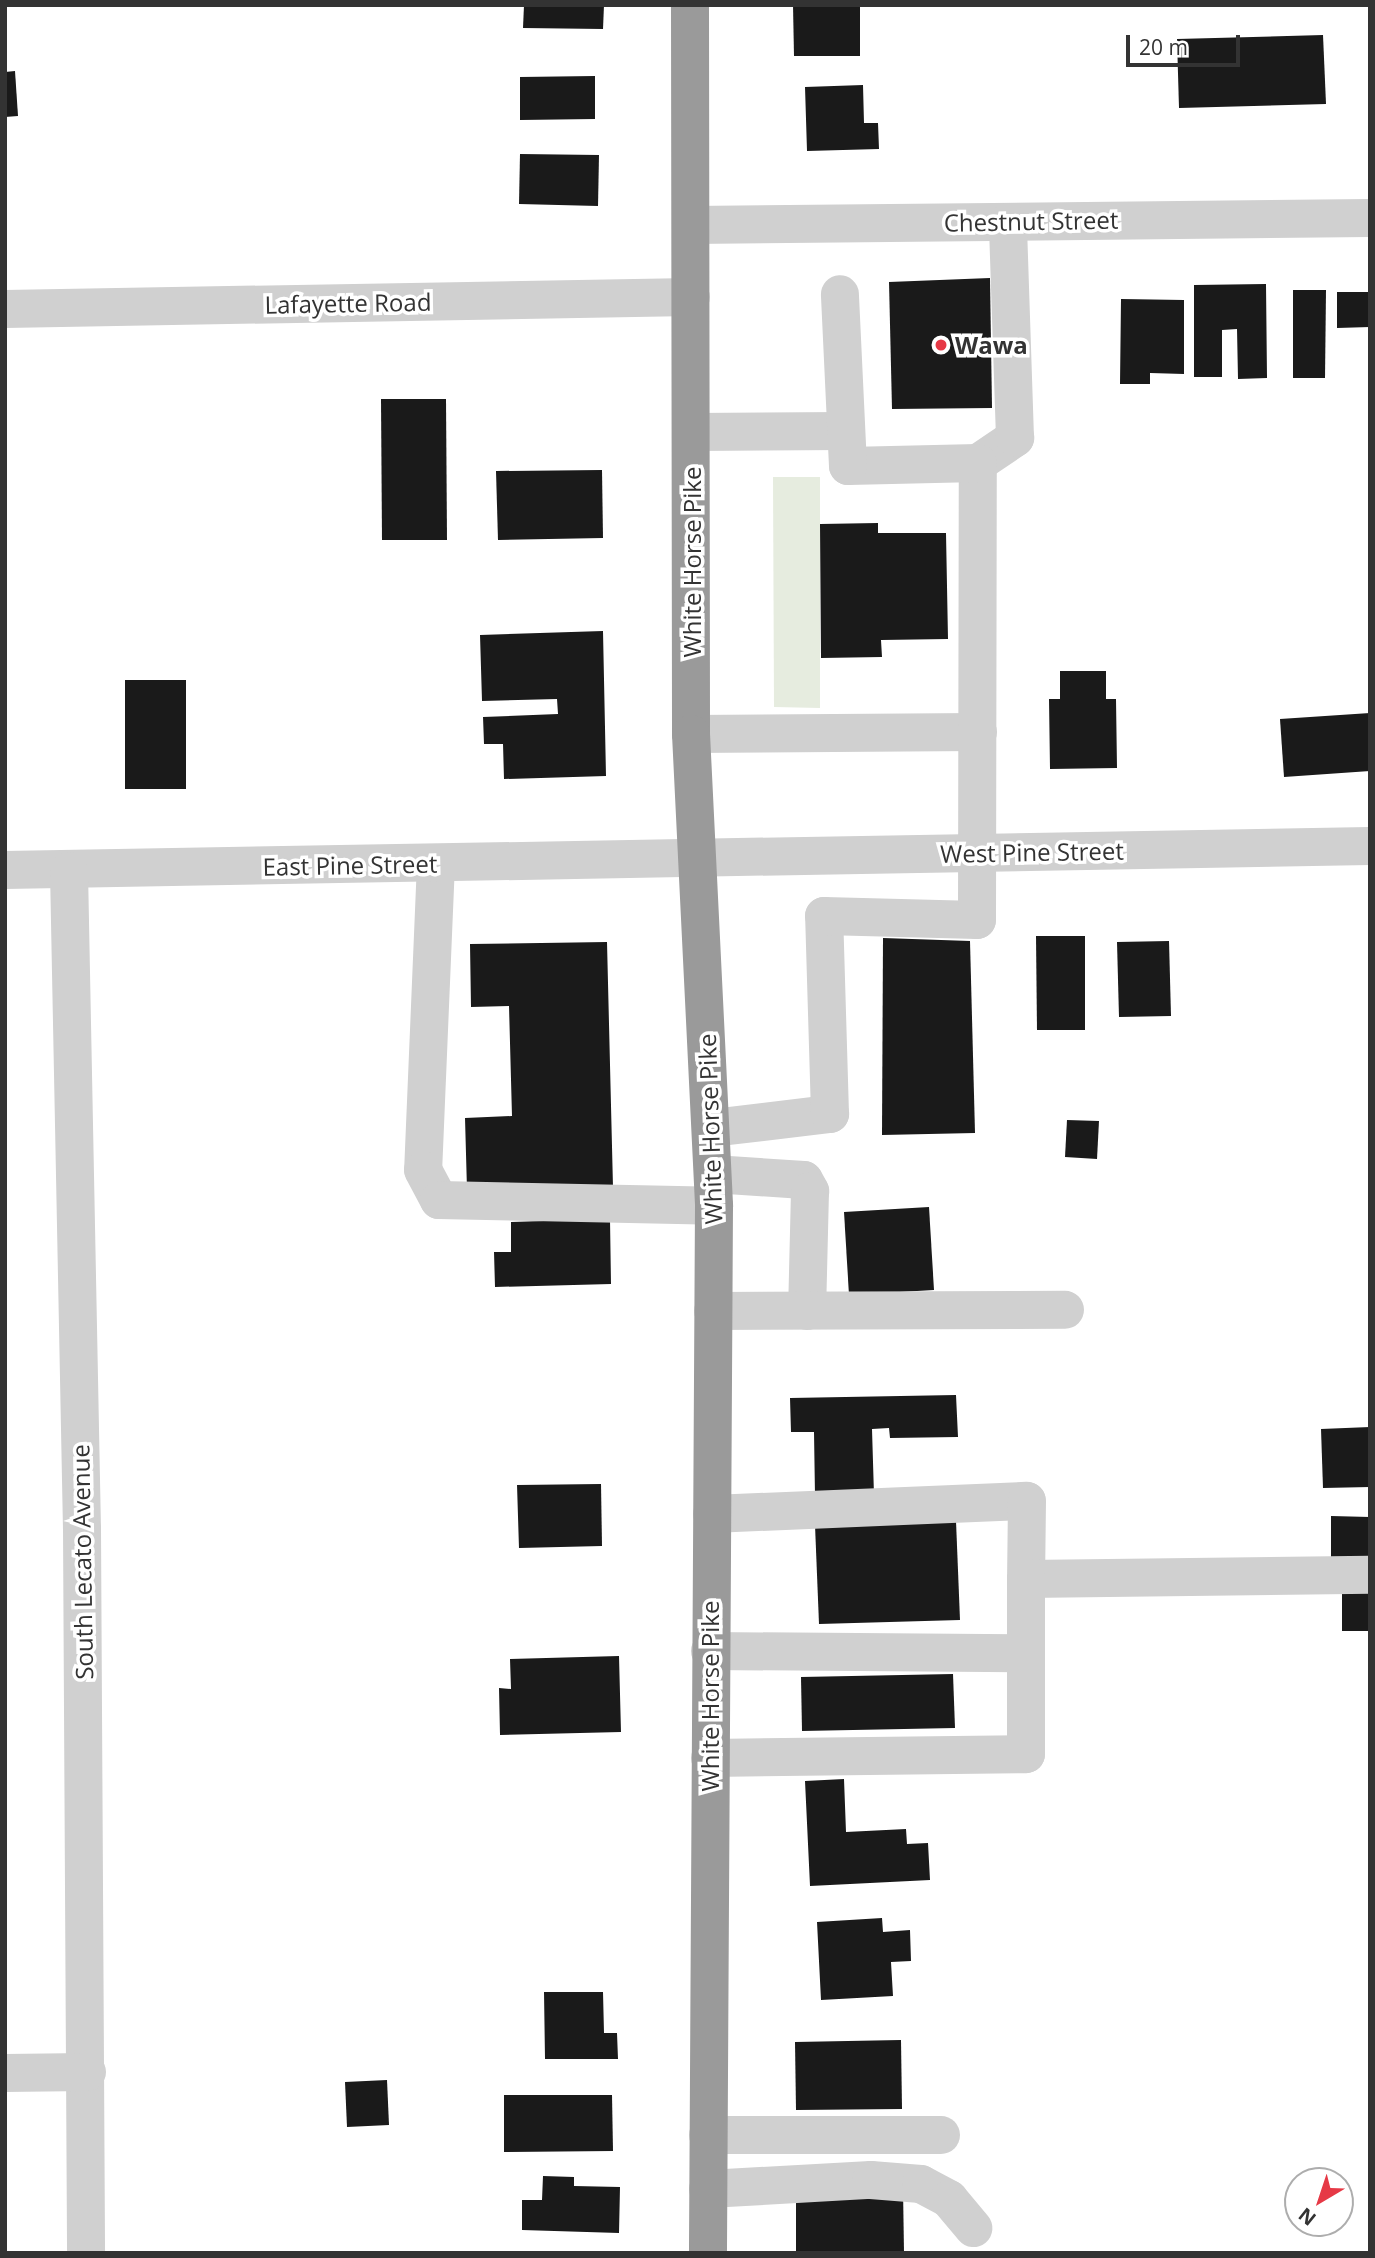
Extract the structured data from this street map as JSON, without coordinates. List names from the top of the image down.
{
  "streets": {
    "highway": ["White Horse Pike"],
    "street": [
      "Chestnut Street",
      "Lafayette Road",
      "West Pine Street",
      "East Pine Street",
      "South Lecato Avenue"
    ]
  },
  "crossings": [
    ["Chestnut Street", "White Horse Pike"],
    ["Lafayette Road", "White Horse Pike"],
    ["White Horse Pike", "West Pine Street"],
    ["White Horse Pike", "East Pine Street"],
    ["West Pine Street", "East Pine Street"],
    ["East Pine Street", "South Lecato Avenue"]
  ],
  "places": ["Wawa"],
  "scale_bar": "20 m",
  "north": "bottom left"
}
